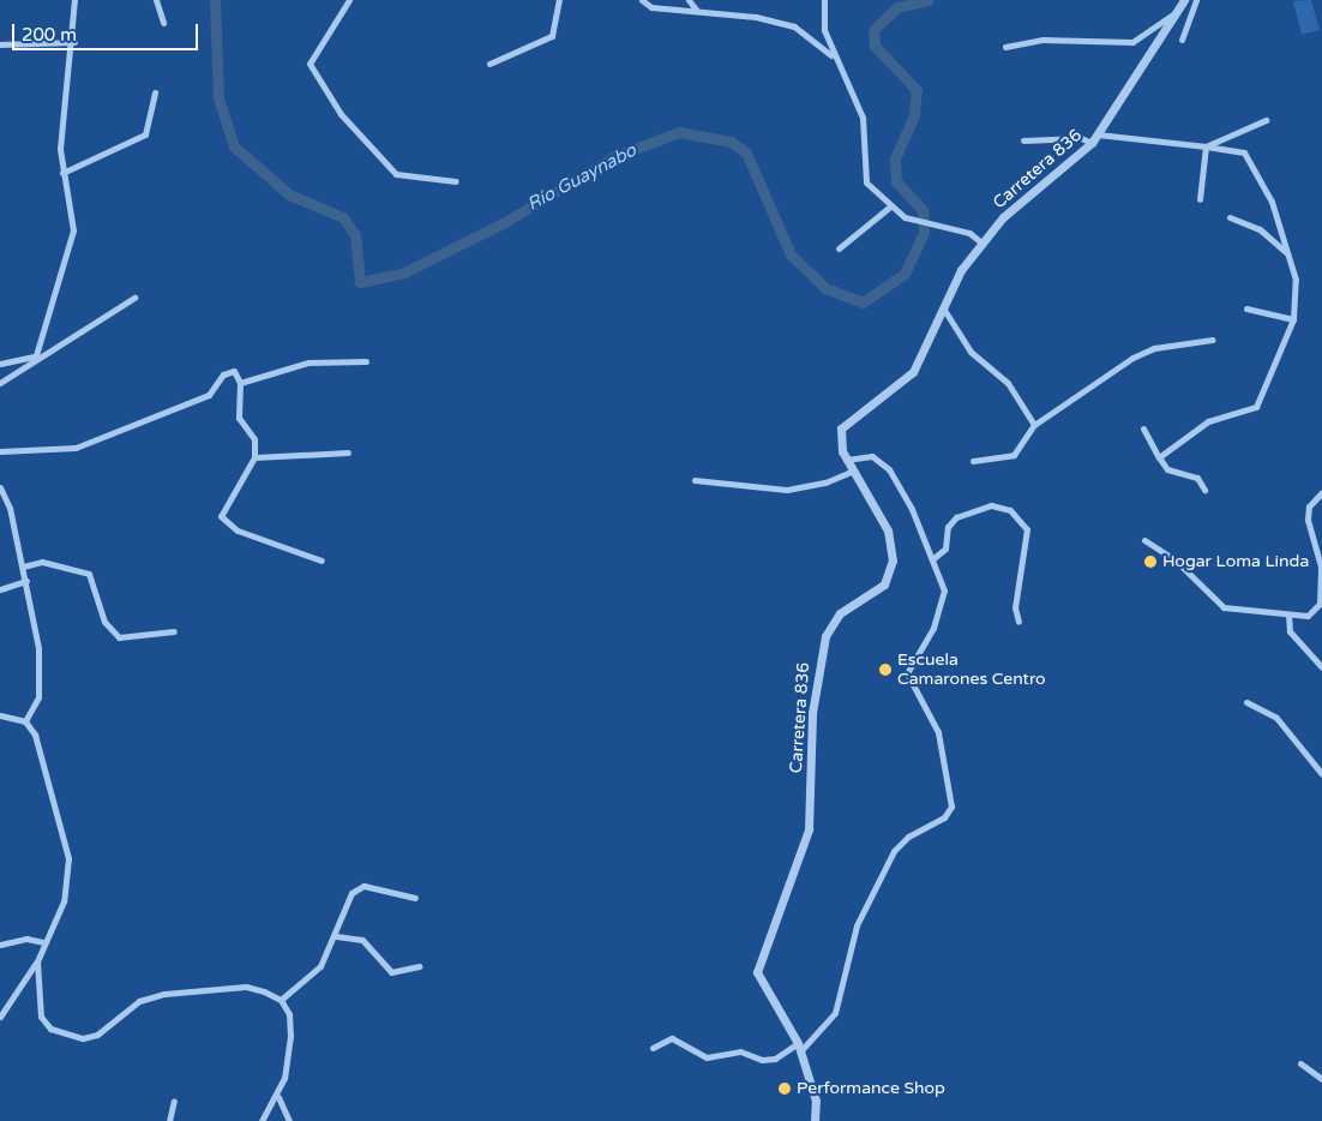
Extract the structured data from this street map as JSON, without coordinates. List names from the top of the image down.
{
  "streets": {
    "street": ["Carretera 836"]
  },
  "water": ["Río Guaynabo"],
  "places": ["Hogar Loma Linda", "Escuela Camarones Centro", "Performance Shop"],
  "scale_bar": "200 m"
}
